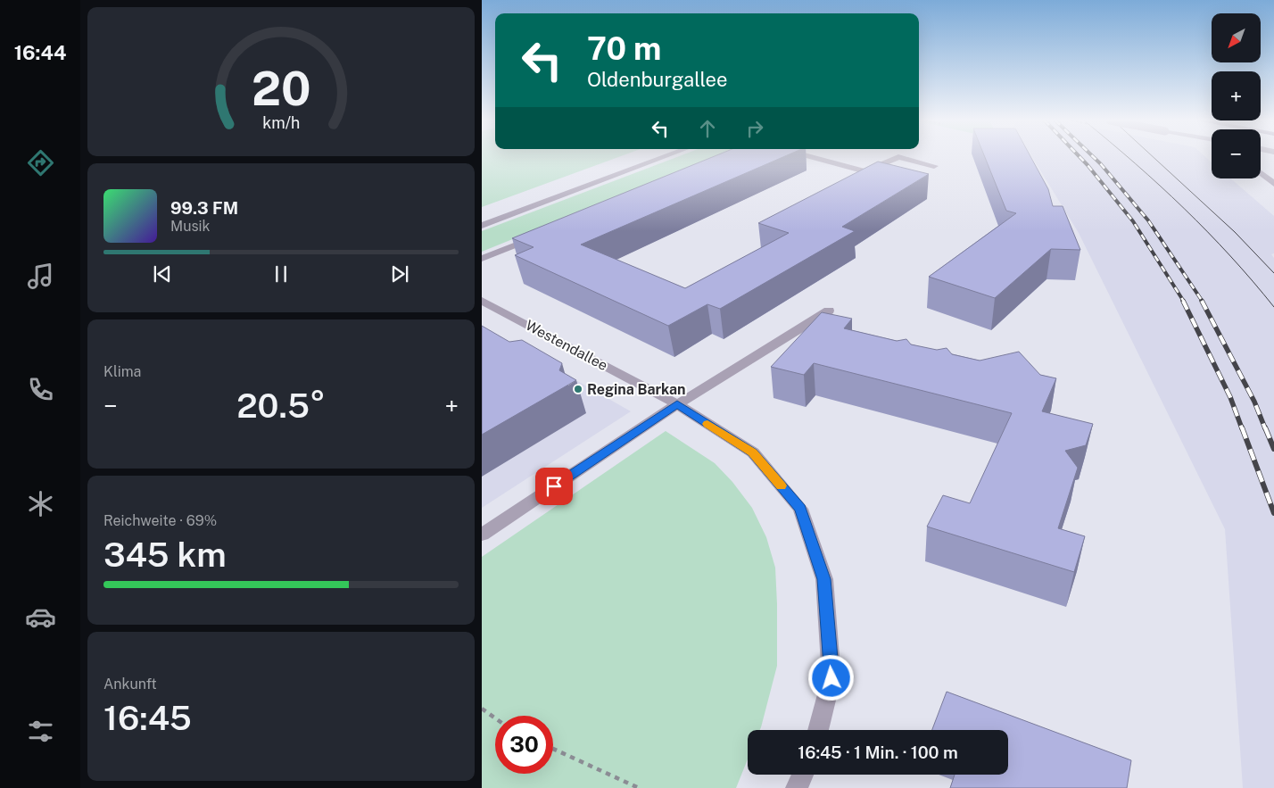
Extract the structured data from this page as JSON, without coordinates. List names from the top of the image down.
{
  "streets": {
    "street": ["Westendallee"]
  },
  "places": ["Regina Barkan"],
  "north": "bottom left",
  "page": {
    "tabs": "16:44",
    "map_buttons": ["+", "−"],
    "turn": ["70 m", "Oldenburgallee"],
    "song": ["99.3 FM", "Musik"],
    "tile": [
      "Klima",
      ["Reichweite · 69%", "345 km"],
      ["Ankunft", "16:45"]
    ],
    "heat": ["−", "20.5°", "+"],
    "limit": "30",
    "trip": "16:45 · 1 Min. · 100 m",
    "gauge": ["20", "km/h"]
  }
}
